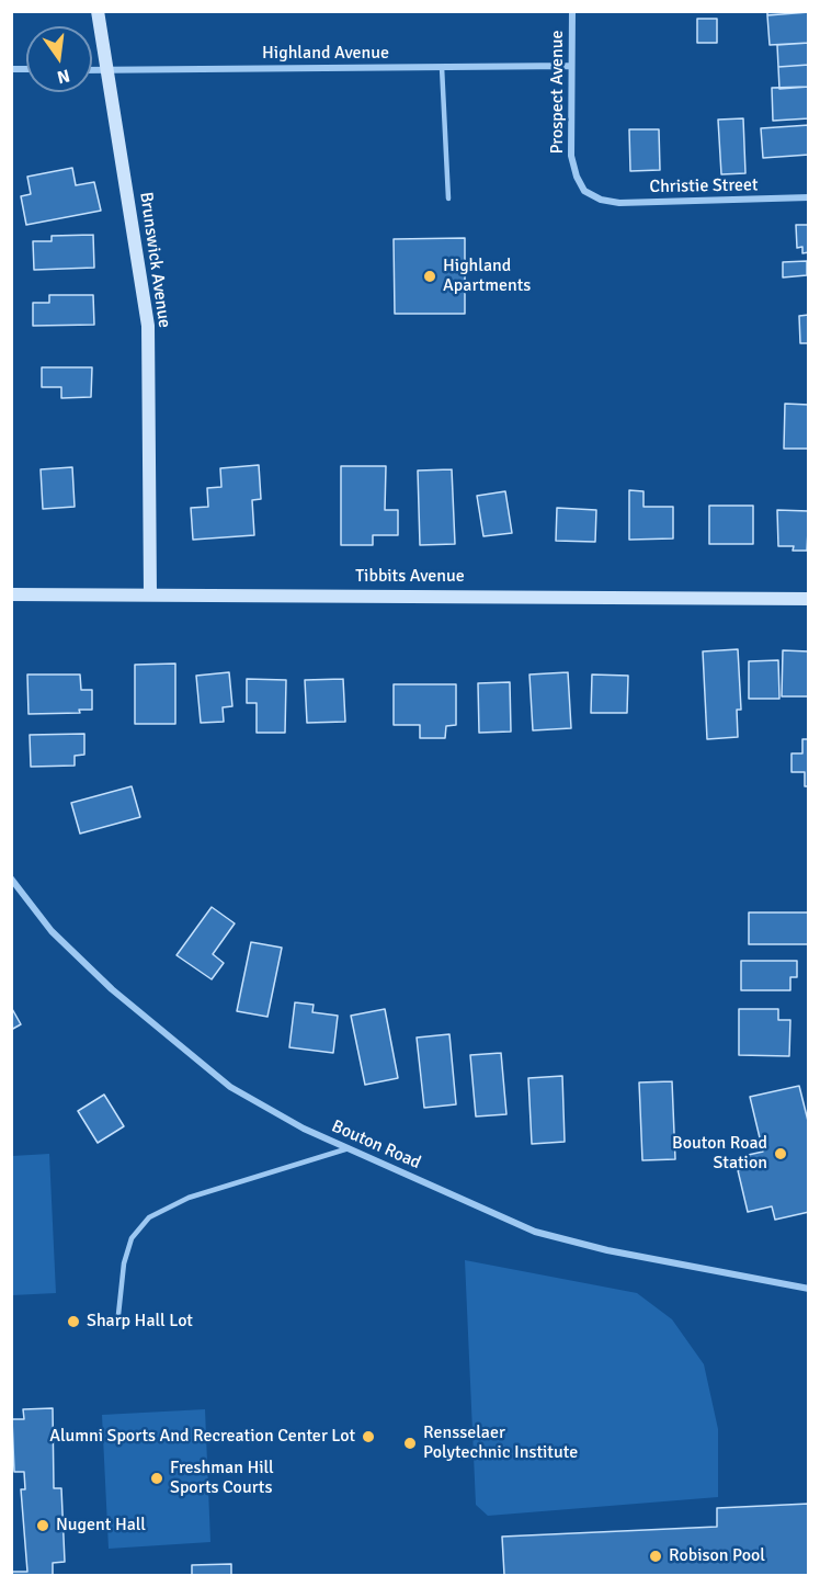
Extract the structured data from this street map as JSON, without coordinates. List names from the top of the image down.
{
  "streets": {
    "street": [
      "Highland Avenue",
      "Prospect Avenue",
      "Christie Street",
      "Brunswick Avenue",
      "Tibbits Avenue",
      "Bouton Road"
    ]
  },
  "crossings": [
    ["Highland Avenue", "Prospect Avenue"],
    ["Highland Avenue", "Brunswick Avenue"],
    ["Prospect Avenue", "Christie Street"],
    ["Brunswick Avenue", "Tibbits Avenue"]
  ],
  "places": [
    "Highland Apartments",
    "Bouton Road Station",
    "Sharp Hall Lot",
    "Alumni Sports And Recreation Center Lot",
    "Rensselaer Polytechnic Institute",
    "Freshman Hill Sports Courts",
    "Nugent Hall",
    "Robison Pool"
  ],
  "north": "bottom"
}
